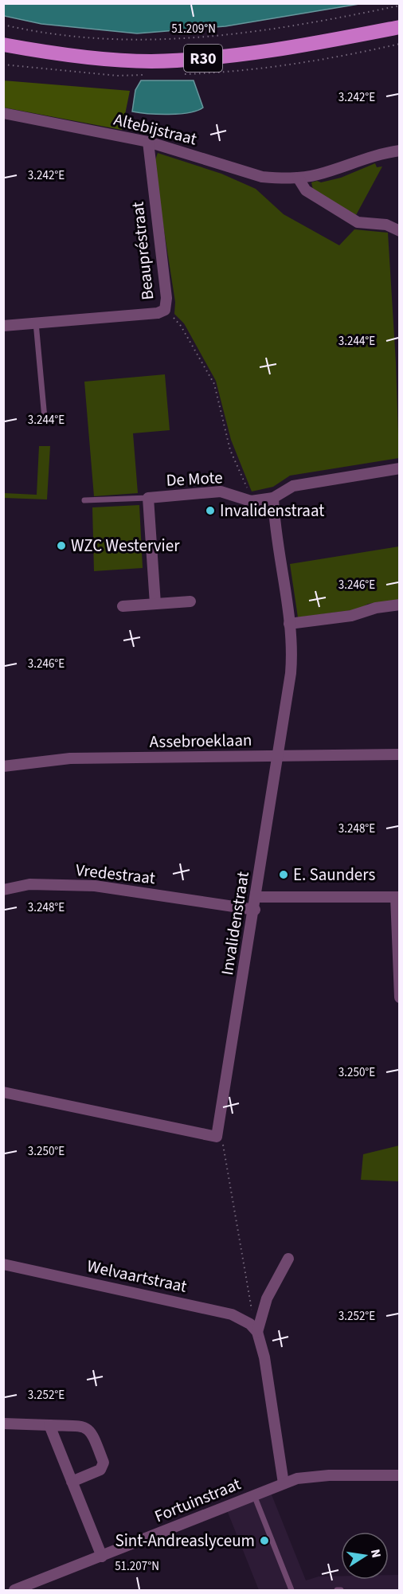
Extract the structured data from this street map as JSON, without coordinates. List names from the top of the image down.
{
  "streets": {
    "main road": ["R30"],
    "street": [
      "Altebijstraat",
      "Beaupréstraat",
      "De Mote",
      "Assebroeklaan",
      "Vredestraat",
      "Invalidenstraat",
      "Welvaartstraat",
      "Fortuinstraat"
    ]
  },
  "crossings": [
    ["Altebijstraat", "Beaupréstraat"],
    ["De Mote", "Invalidenstraat"],
    ["Assebroeklaan", "Invalidenstraat"],
    ["Vredestraat", "Invalidenstraat"]
  ],
  "places": [
    "Invalidenstraat",
    "WZC Westervier",
    "E. Saunders",
    "Sint-Andreaslyceum"
  ],
  "north": "right",
  "coordinates": [
    "51.209°N",
    "3.242°E",
    "3.244°E",
    "3.246°E",
    "3.248°E",
    "3.250°E",
    "3.252°E",
    "51.207°N"
  ]
}
